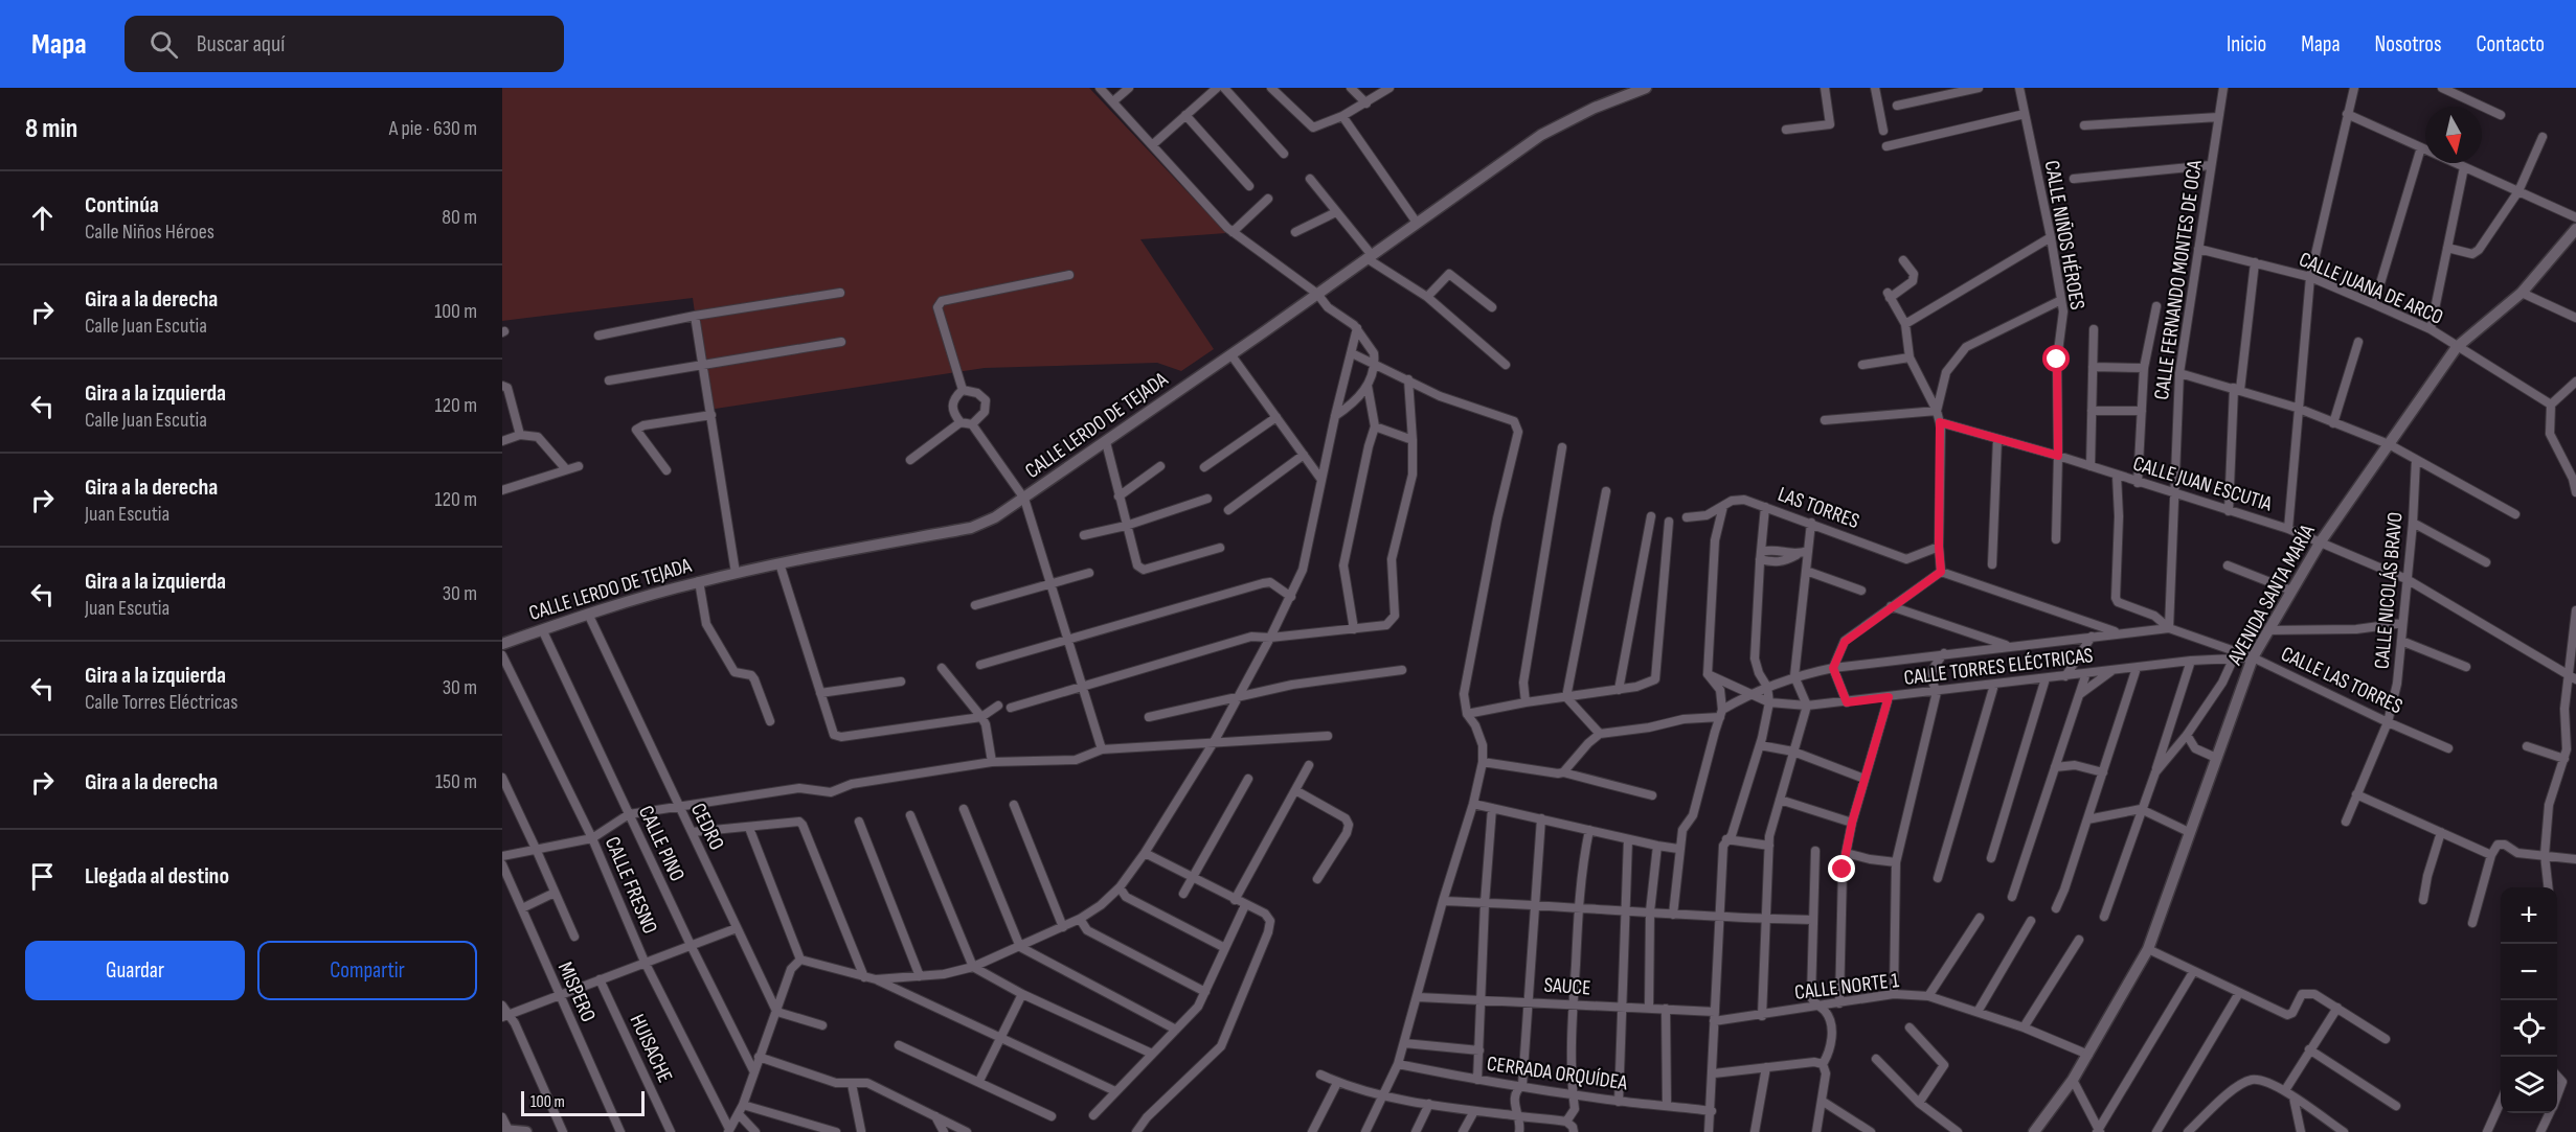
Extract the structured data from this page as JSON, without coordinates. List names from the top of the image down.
{
  "streets": {
    "main road": ["CALLE LERDO DE TEJADA", "AVENIDA SANTA MARÍA"],
    "street": [
      "CALLE NIÑOS HÉROES",
      "CALLE FERNANDO MONTES DE OCA",
      "CALLE JUANA DE ARCO",
      "CALLE JUAN ESCUTIA",
      "LAS TORRES",
      "CALLE NICOLÁS BRAVO",
      "CALLE TORRES ELÉCTRICAS",
      "CALLE LAS TORRES",
      "CEDRO",
      "CALLE PINO",
      "CALLE FRESNO",
      "SAUCE",
      "CALLE NORTE 1",
      "MISPERO",
      "HUISACHE",
      "CERRADA ORQUÍDEA"
    ]
  },
  "crossings": [
    ["CALLE NIÑOS HÉROES", "CALLE JUAN ESCUTIA"],
    ["CALLE FERNANDO MONTES DE OCA", "CALLE JUANA DE ARCO"],
    ["CALLE FERNANDO MONTES DE OCA", "CALLE JUAN ESCUTIA"],
    ["CALLE FERNANDO MONTES DE OCA", "CALLE TORRES ELÉCTRICAS"],
    ["CALLE FERNANDO MONTES DE OCA", "CALLE LAS TORRES"],
    ["CALLE JUANA DE ARCO", "AVENIDA SANTA MARÍA"],
    ["CALLE LERDO DE TEJADA", "CEDRO"],
    ["CALLE LERDO DE TEJADA", "CALLE PINO"],
    ["CALLE JUAN ESCUTIA", "CALLE NICOLÁS BRAVO"],
    ["CALLE JUAN ESCUTIA", "AVENIDA SANTA MARÍA"],
    ["CALLE JUAN ESCUTIA", "CALLE LAS TORRES"],
    ["CALLE NICOLÁS BRAVO", "CALLE LAS TORRES"],
    ["AVENIDA SANTA MARÍA", "CALLE TORRES ELÉCTRICAS"],
    ["AVENIDA SANTA MARÍA", "CALLE LAS TORRES"],
    ["AVENIDA SANTA MARÍA", "CALLE NORTE 1"],
    ["CALLE TORRES ELÉCTRICAS", "CALLE LAS TORRES"]
  ],
  "scale_bar": "100 m",
  "north": "bottom",
  "page": {
    "header": "Mapa",
    "search": "Buscar aquí",
    "nav": [
      "Inicio",
      "Mapa",
      "Nosotros",
      "Contacto"
    ],
    "heading": ["8 min", "A pie · 630 m"],
    "list": [
      ["Continúa", "Calle Niños Héroes", "80 m"],
      ["Gira a la derecha", "Calle Juan Escutia", "100 m"],
      ["Gira a la izquierda", "Calle Juan Escutia", "120 m"],
      ["Gira a la derecha", "Juan Escutia", "120 m"],
      ["Gira a la izquierda", "Juan Escutia", "30 m"],
      ["Gira a la izquierda", "Calle Torres Eléctricas", "30 m"],
      ["Gira a la derecha", "150 m"],
      "Llegada al destino"
    ],
    "map_buttons": ["+", "−"],
    "buttons": ["Guardar", "Compartir"],
    "scale": "100 m"
  }
}
